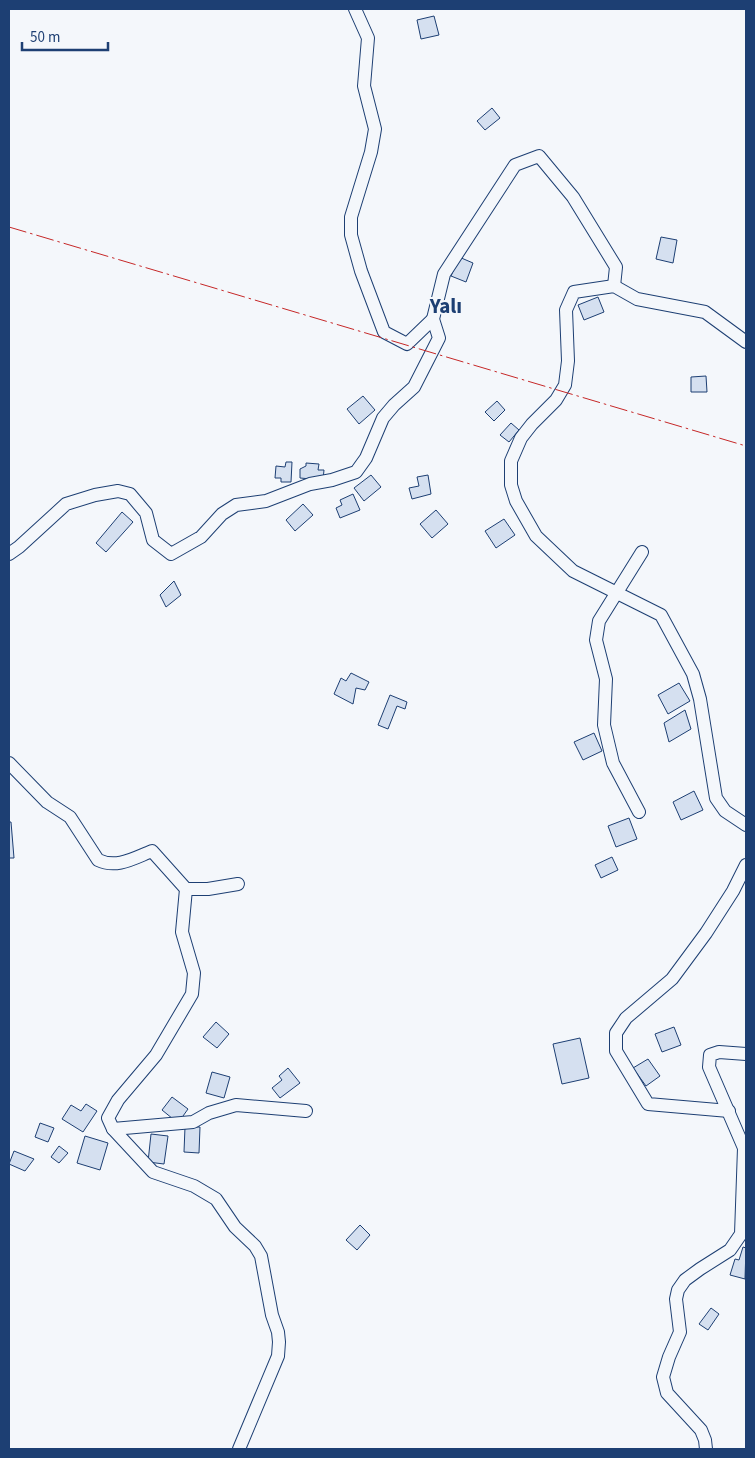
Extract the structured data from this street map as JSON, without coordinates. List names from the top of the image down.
{
  "districts": ["Yalı"],
  "scale_bar": "50 m"
}
